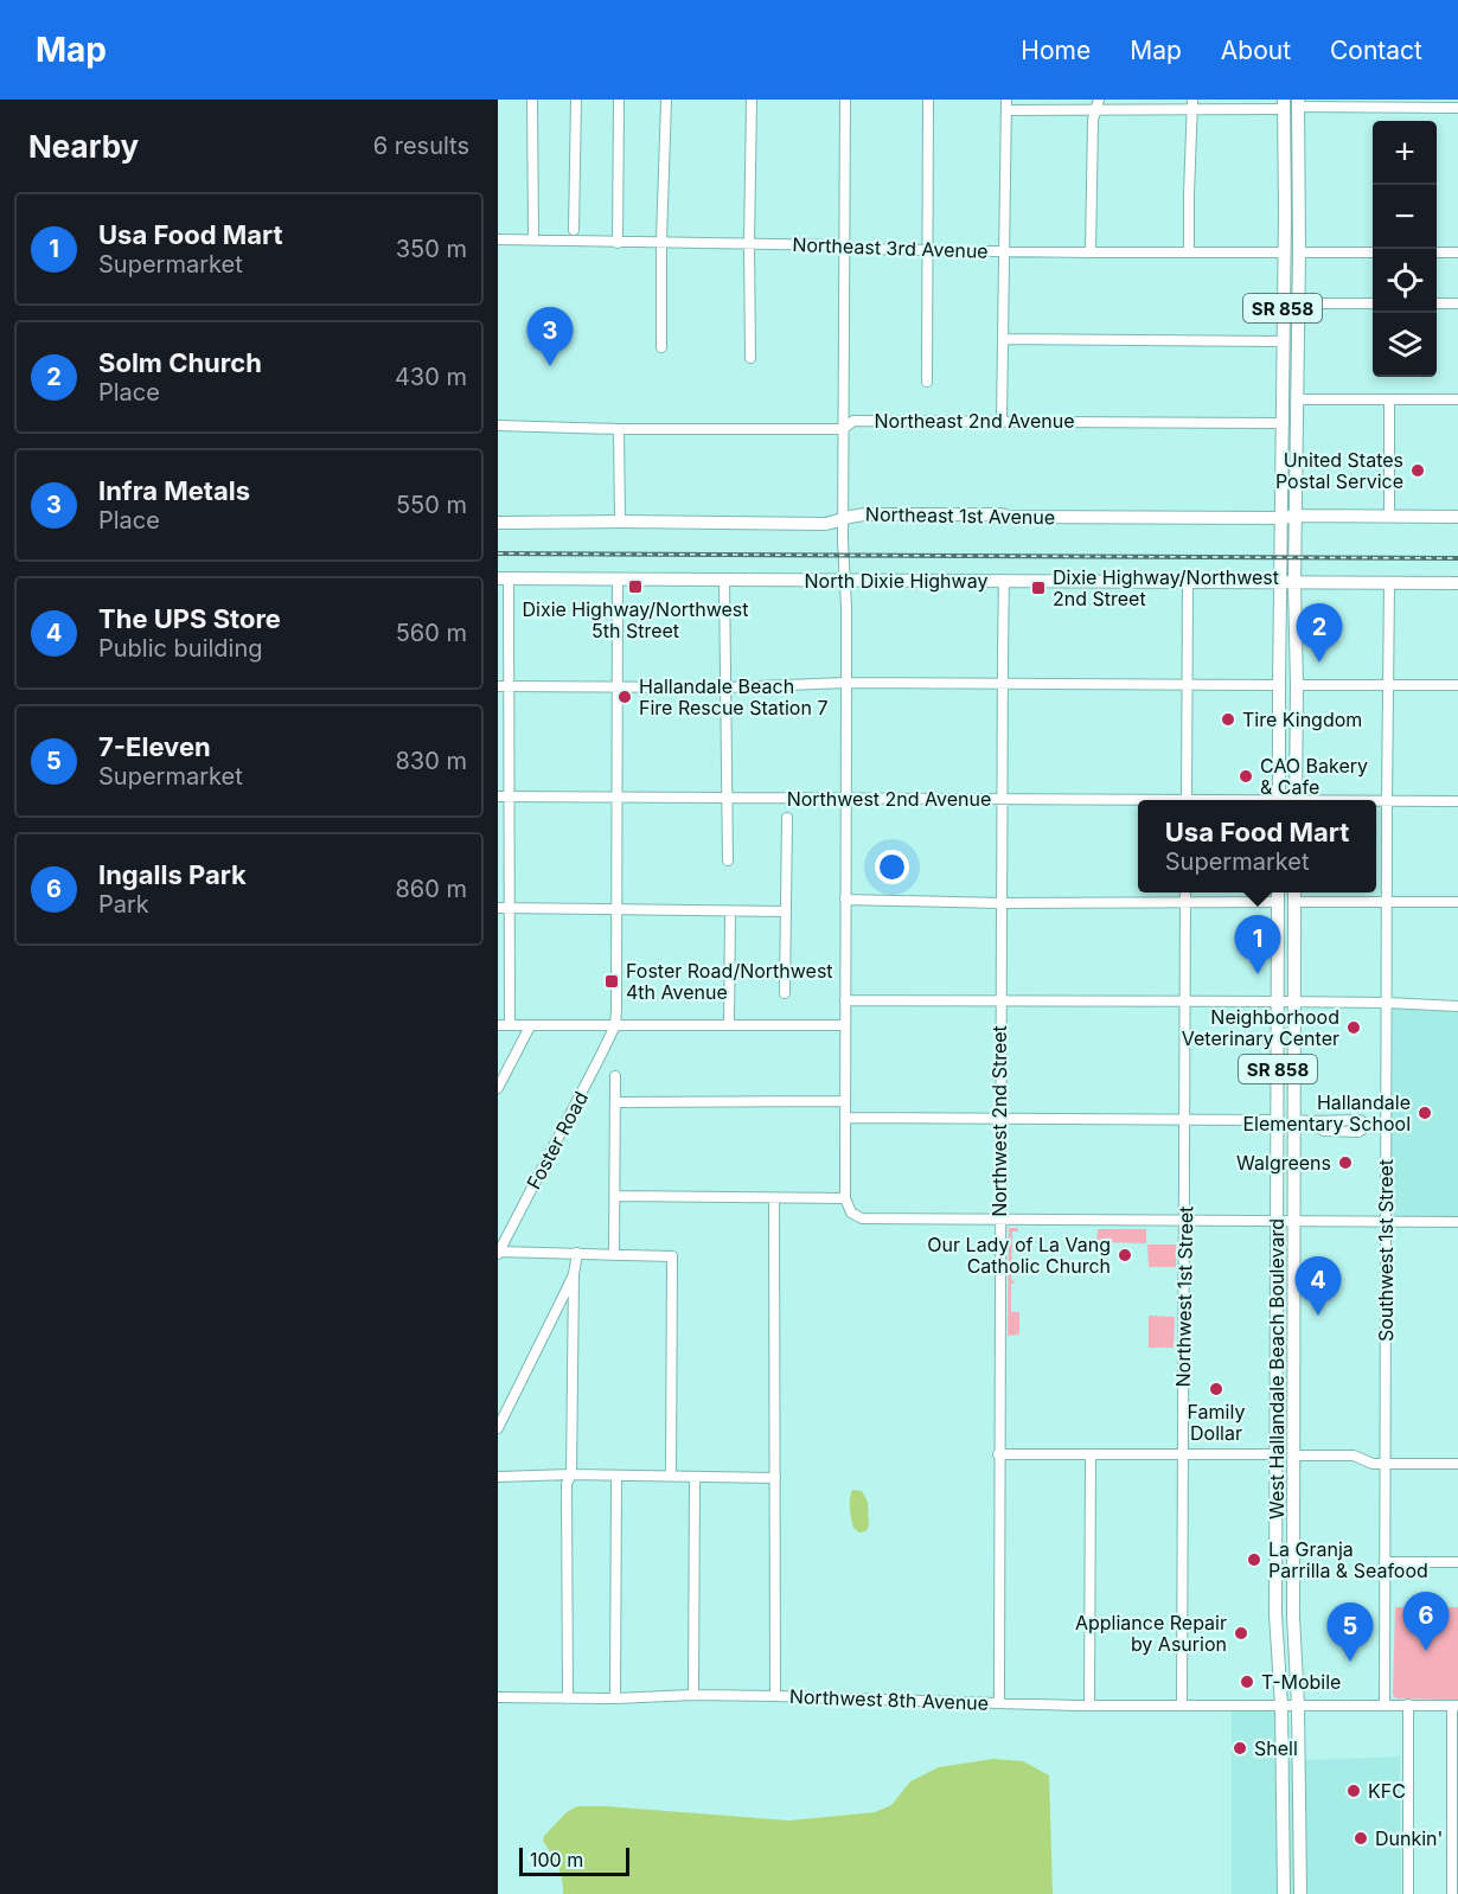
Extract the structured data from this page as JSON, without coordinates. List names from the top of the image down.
{
  "streets": {
    "main road": [
      "SR 858",
      "Northeast 1st Avenue",
      "North Dixie Highway",
      "West Hallandale Beach Boulevard"
    ],
    "street": [
      "Northeast 3rd Avenue",
      "Northeast 2nd Avenue",
      "Northwest 2nd Avenue",
      "Northwest 2nd Street",
      "Foster Road",
      "Southwest 1st Street",
      "Northwest 1st Street",
      "Northwest 8th Avenue"
    ]
  },
  "crossings": [
    ["Northeast 3rd Avenue", "SR 858"],
    ["SR 858", "Northeast 2nd Avenue"],
    ["SR 858", "Northeast 1st Avenue"],
    ["SR 858", "North Dixie Highway"],
    ["North Dixie Highway", "Northwest 2nd Street"],
    ["North Dixie Highway", "Southwest 1st Street"],
    ["Northwest 2nd Avenue", "Northwest 2nd Street"],
    ["Northwest 2nd Avenue", "Southwest 1st Street"],
    ["Northwest 2nd Street", "Northwest 8th Avenue"],
    ["Southwest 1st Street", "Northwest 8th Avenue"],
    ["Northwest 1st Street", "Northwest 8th Avenue"],
    ["West Hallandale Beach Boulevard", "Northwest 8th Avenue"]
  ],
  "places": {
    "other": [
      "United States Postal Service",
      "Hallandale Beach Fire Rescue Station 7",
      "Tire Kingdom",
      "CAO Bakery & Cafe",
      "Neighborhood Veterinary Center",
      "Hallandale Elementary School",
      "Walgreens",
      "Our Lady of La Vang Catholic Church",
      "Family Dollar",
      "La Granja Parrilla & Seafood",
      "Appliance Repair by Asurion",
      "T-Mobile",
      "Shell",
      "KFC",
      "Dunkin'"
    ],
    "transit": ["Dixie Highway/Northwest 5th Street", "Dixie Highway/Northwest 2nd Street", "Foster Road/Northwest 4th Avenue"]
  },
  "scale_bar": "100 m",
  "page": {
    "header": "Map",
    "nav": [
      "Home",
      "Map",
      "About",
      "Contact"
    ],
    "heading": ["Nearby", "6 results"],
    "map_buttons": ["+", "−"],
    "list": [
      {
        "mark": "1",
        "name": "Usa Food Mart",
        "note": "Supermarket",
        "value": "350 m"
      },
      {
        "mark": "2",
        "name": "Solm Church",
        "note": "Place",
        "value": "430 m"
      },
      {
        "mark": "3",
        "name": "Infra Metals",
        "note": "Place",
        "value": "550 m"
      },
      {
        "mark": "4",
        "name": "The UPS Store",
        "note": "Public building",
        "value": "560 m"
      },
      {
        "mark": "5",
        "name": "7-Eleven",
        "note": "Supermarket",
        "value": "830 m"
      },
      {
        "mark": "6",
        "name": "Ingalls Park",
        "note": "Park",
        "value": "860 m"
      }
    ],
    "pins": [
      "3",
      "2",
      "1",
      "4",
      "6",
      "5"
    ],
    "popup": ["Usa Food Mart", "Supermarket"],
    "scale": "100 m"
  }
}
